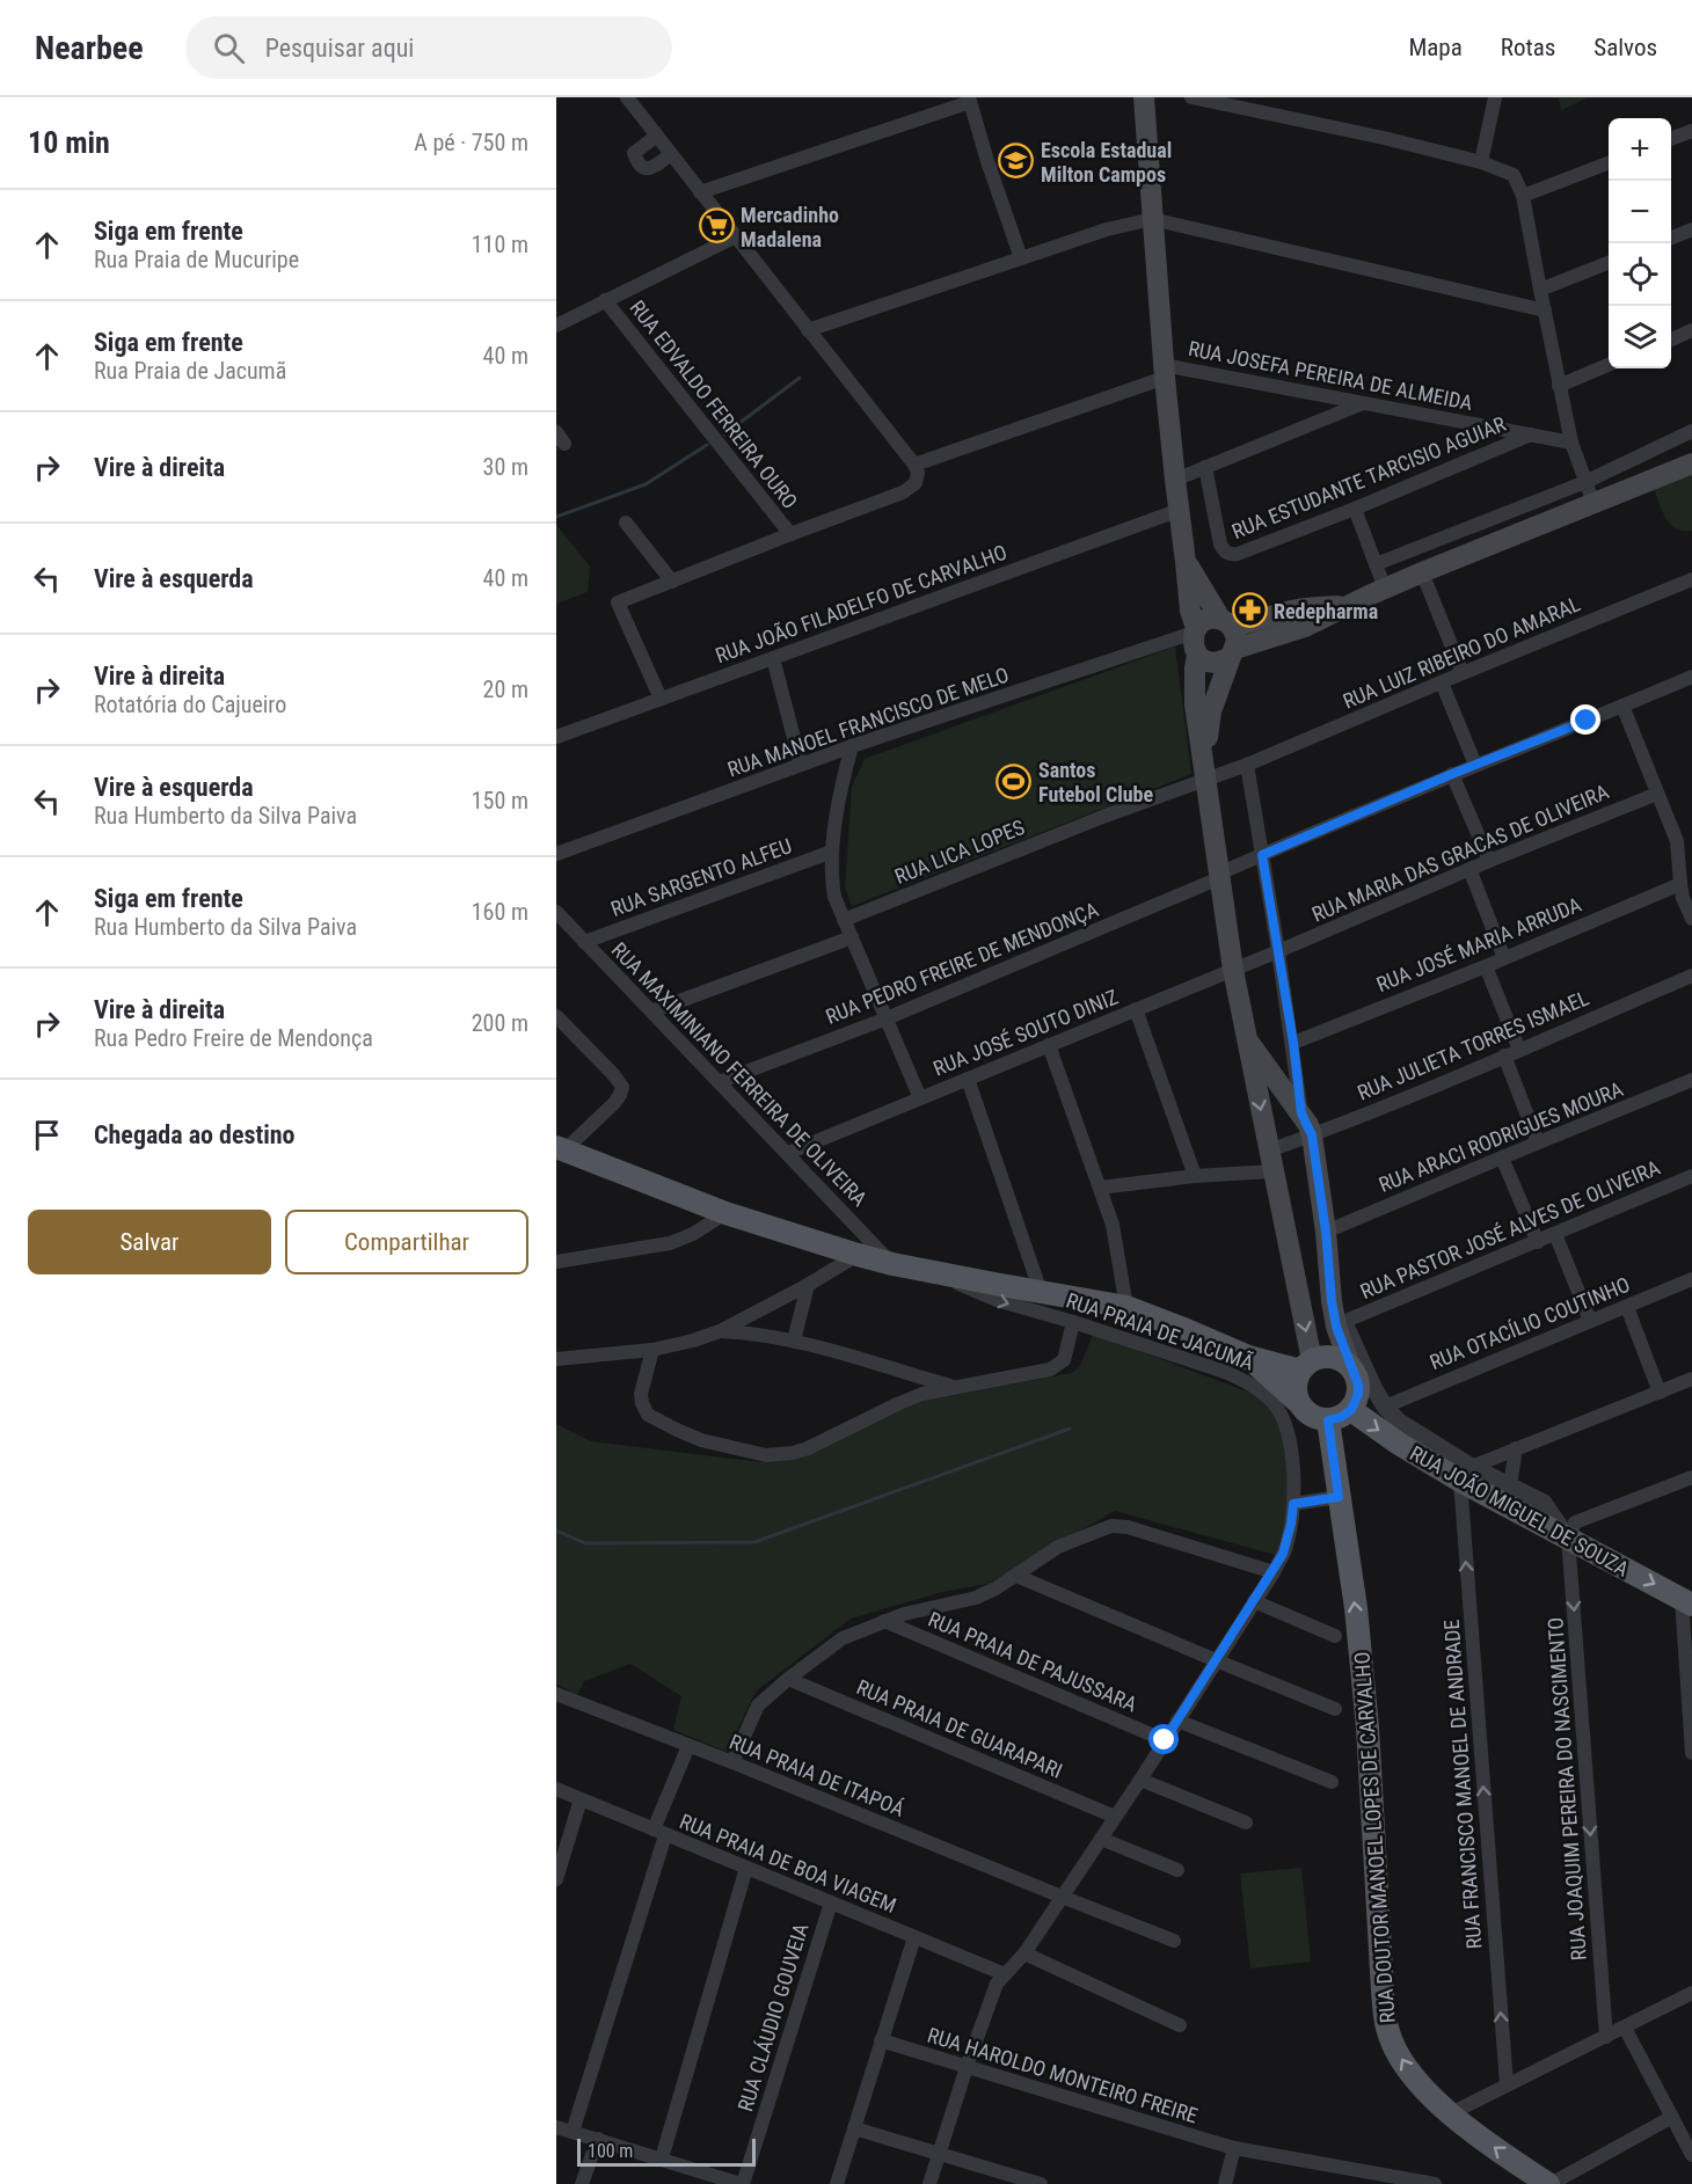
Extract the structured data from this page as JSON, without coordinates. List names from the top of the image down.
{
  "streets": {
    "main road": ["RUA JOÃO MIGUEL DE SOUZA", "RUA DOUTOR MANOEL LOPES DE CARVALHO"],
    "street": [
      "RUA JOSEFA PEREIRA DE ALMEIDA",
      "RUA EDVALDO FERREIRA OURO",
      "RUA ESTUDANTE TARCISIO AGUIAR",
      "RUA JOÃO FILADELFO DE CARVALHO",
      "RUA LUIZ RIBEIRO DO AMARAL",
      "RUA MANOEL FRANCISCO DE MELO",
      "RUA LICA LOPES",
      "RUA MARIA DAS GRACAS DE OLIVEIRA",
      "RUA SARGENTO ALFEU",
      "RUA JOSÉ MARIA ARRUDA",
      "RUA PEDRO FREIRE DE MENDONÇA",
      "RUA JOSÉ SOUTO DINIZ",
      "RUA JULIETA TORRES ISMAEL",
      "RUA MAXIMINIANO FERREIRA DE OLIVEIRA",
      "RUA ARACI RODRIGUES MOURA",
      "RUA PASTOR JOSÉ ALVES DE OLIVEIRA",
      "RUA OTACÍLIO COUTINHO",
      "RUA PRAIA DE JACUMÃ",
      "RUA PRAIA DE PAJUSSARA",
      "RUA PRAIA DE GUARAPARI",
      "RUA PRAIA DE ITAPOÁ",
      "RUA FRANCISCO MANOEL DE ANDRADE",
      "RUA JOAQUIM PEREIRA DO NASCIMENTO",
      "RUA PRAIA DE BOA VIAGEM",
      "RUA CLÁUDIO GOUVEIA",
      "RUA HAROLDO MONTEIRO FREIRE"
    ]
  },
  "crossings": [
    ["RUA JOSEFA PEREIRA DE ALMEIDA", "RUA ESTUDANTE TARCISIO AGUIAR"],
    ["RUA LUIZ RIBEIRO DO AMARAL", "RUA LICA LOPES"],
    ["RUA MARIA DAS GRACAS DE OLIVEIRA", "RUA JOSÉ SOUTO DINIZ"],
    ["RUA SARGENTO ALFEU", "RUA MAXIMINIANO FERREIRA DE OLIVEIRA"],
    ["RUA PEDRO FREIRE DE MENDONÇA", "RUA MAXIMINIANO FERREIRA DE OLIVEIRA"],
    ["RUA JOSÉ SOUTO DINIZ", "RUA MAXIMINIANO FERREIRA DE OLIVEIRA"],
    ["RUA PRAIA DE JACUMÃ", "RUA PRAIA DE PAJUSSARA"],
    ["RUA PRAIA DE JACUMÃ", "RUA PRAIA DE GUARAPARI"],
    ["RUA PRAIA DE JACUMÃ", "RUA PRAIA DE ITAPOÁ"],
    ["RUA PRAIA DE JACUMÃ", "RUA PRAIA DE BOA VIAGEM"],
    ["RUA PRAIA DE JACUMÃ", "RUA HAROLDO MONTEIRO FREIRE"],
    ["RUA JOÃO MIGUEL DE SOUZA", "RUA FRANCISCO MANOEL DE ANDRADE"],
    ["RUA JOÃO MIGUEL DE SOUZA", "RUA JOAQUIM PEREIRA DO NASCIMENTO"],
    ["RUA JOÃO MIGUEL DE SOUZA", "RUA DOUTOR MANOEL LOPES DE CARVALHO"],
    ["RUA PRAIA DE BOA VIAGEM", "RUA CLÁUDIO GOUVEIA"]
  ],
  "one_way": ["RUA JOÃO MIGUEL DE SOUZA", "RUA FRANCISCO MANOEL DE ANDRADE", "RUA DOUTOR MANOEL LOPES DE CARVALHO"],
  "places": {
    "school or university": ["Escola Estadual Milton Campos"],
    "supermarket": ["Mercadinho Madalena"],
    "pharmacy": ["Redepharma"],
    "sports": ["Santos Futebol Clube"]
  },
  "scale_bar": "100 m",
  "page": {
    "header": "Nearbee",
    "search": "Pesquisar aqui",
    "nav": ["Mapa", "Rotas", "Salvos"],
    "heading": ["10 min", "A pé · 750 m"],
    "map_buttons": ["+", "−"],
    "list": [
      ["Siga em frente", "Rua Praia de Mucuripe", "110 m"],
      ["Siga em frente", "Rua Praia de Jacumã", "40 m"],
      ["Vire à direita", "30 m"],
      ["Vire à esquerda", "40 m"],
      ["Vire à direita", "Rotatória do Cajueiro", "20 m"],
      ["Vire à esquerda", "Rua Humberto da Silva Paiva", "150 m"],
      ["Siga em frente", "Rua Humberto da Silva Paiva", "160 m"],
      ["Vire à direita", "Rua Pedro Freire de Mendonça", "200 m"],
      "Chegada ao destino"
    ],
    "buttons": ["Salvar", "Compartilhar"],
    "scale": "100 m"
  }
}
